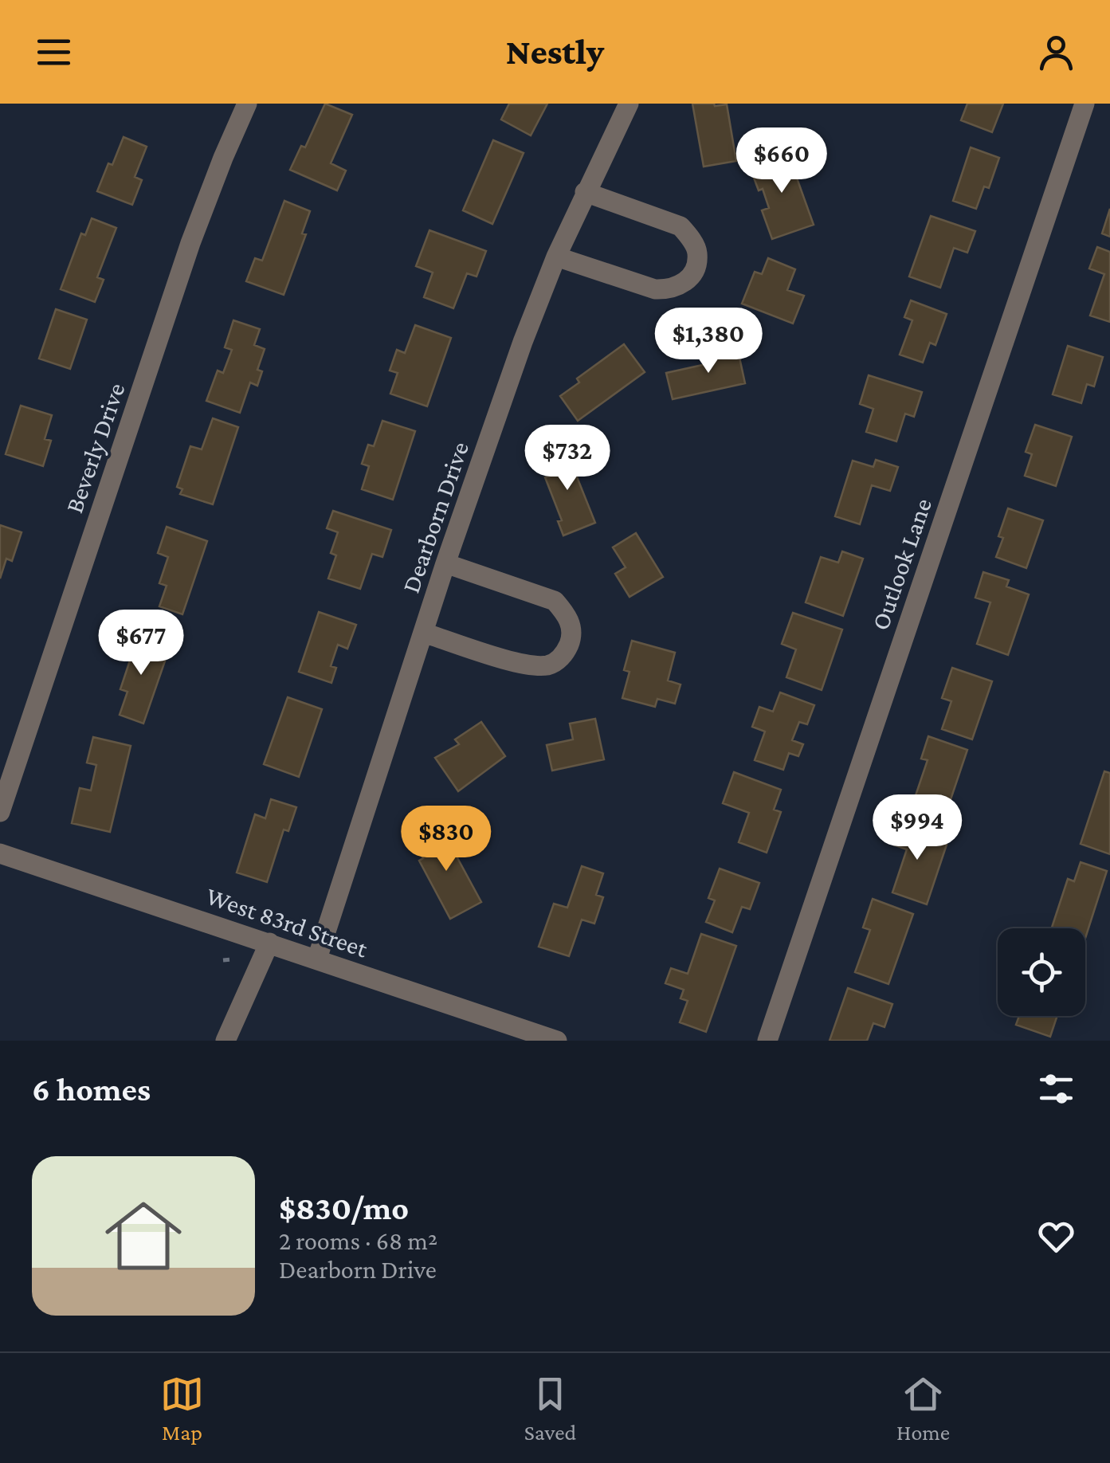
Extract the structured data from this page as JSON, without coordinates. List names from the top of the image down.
{
  "streets": {
    "street": [
      "Beverly Drive",
      "Dearborn Drive",
      "Outlook Lane",
      "West 83rd Street"
    ]
  },
  "crossings": [
    ["Dearborn Drive", "West 83rd Street"]
  ],
  "page": {
    "header": "Nestly",
    "price": [
      "$660",
      "$1,380",
      "$732",
      "$677",
      "$994",
      "$830"
    ],
    "heading": "6 homes",
    "list": [
      {
        "name": "$830/mo",
        "note": "2 rooms · 68 m² · Dearborn Drive"
      }
    ],
    "tabs": ["Map", "Saved", "Home"]
  }
}
